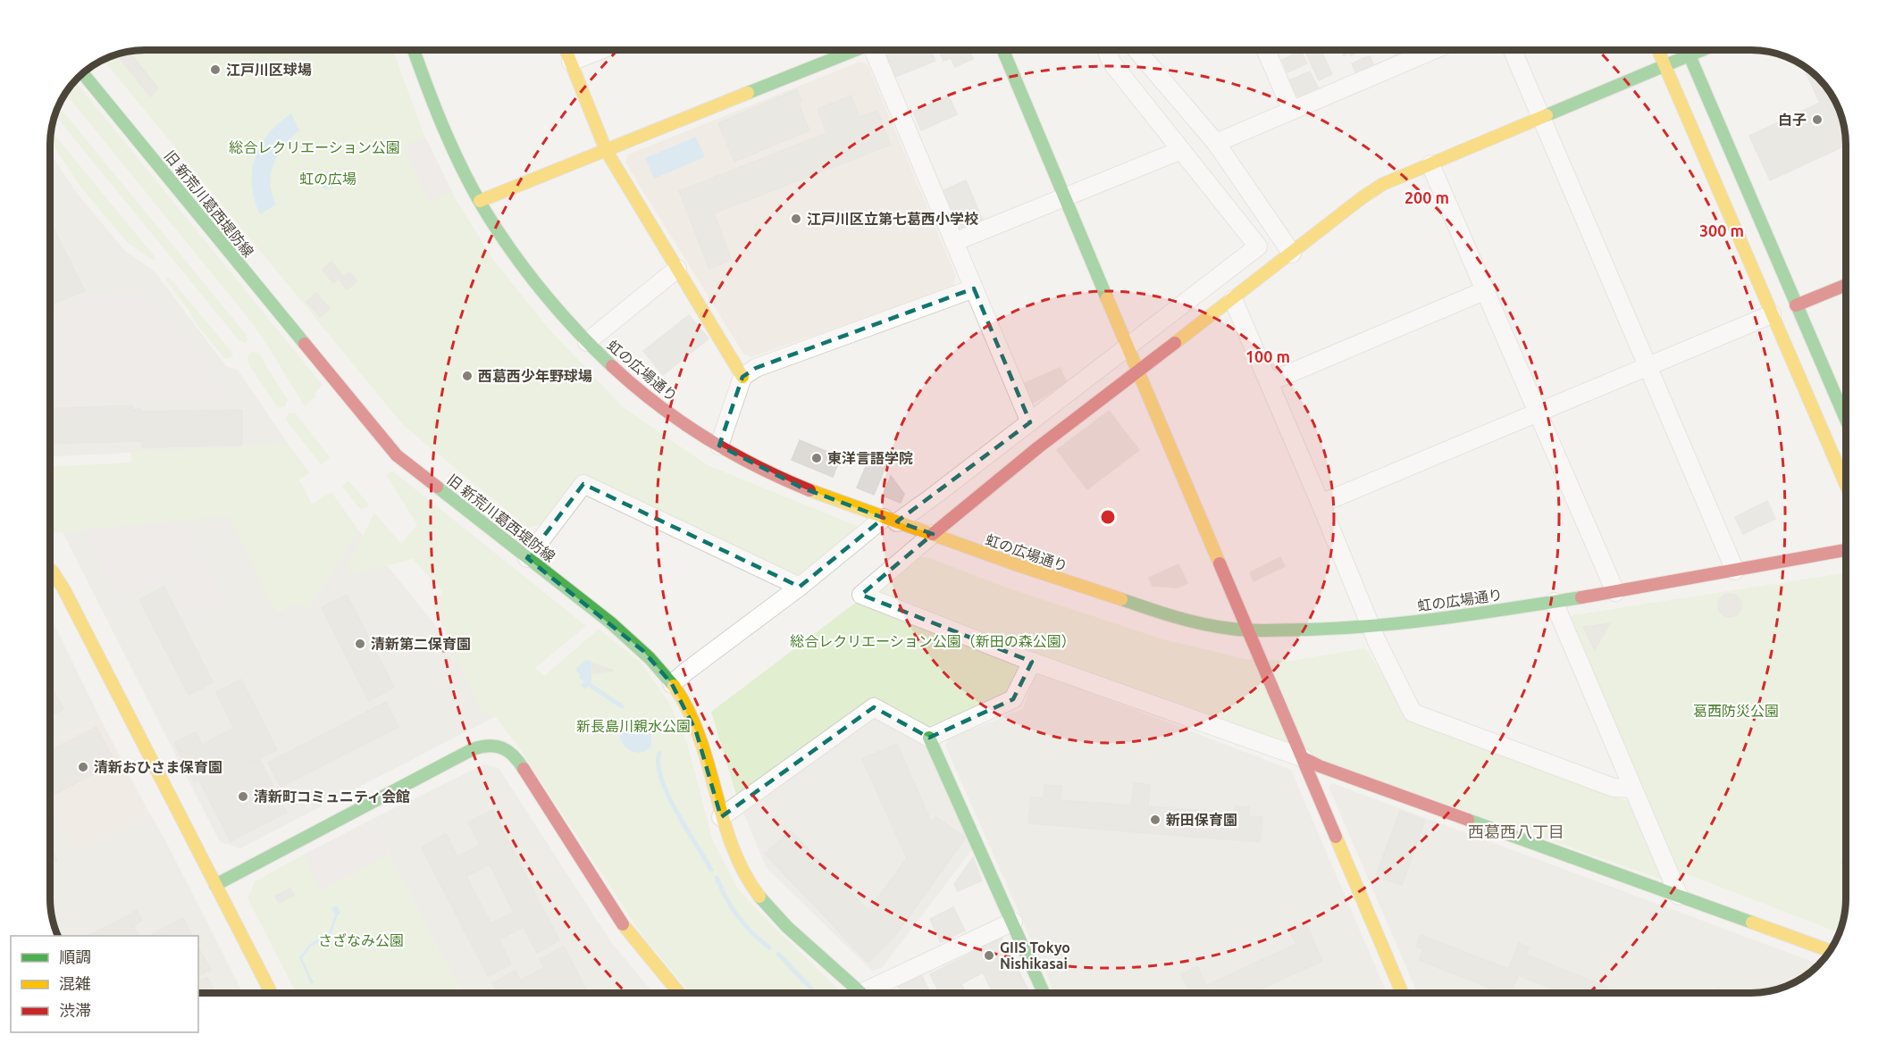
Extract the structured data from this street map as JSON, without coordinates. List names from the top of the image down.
{
  "streets": {
    "street": ["旧 新荒川葛西堤防線", "虹の広場通り"]
  },
  "districts": ["西葛西八丁目"],
  "parks": [
    "総合レクリエーション公園",
    "虹の広場",
    "総合レクリエーション公園（新田の森公園）",
    "葛西防災公園",
    "新長島川親水公園",
    "さざなみ公園"
  ],
  "places": [
    "江戸川区球場",
    "白子",
    "江戸川区立第七葛西小学校",
    "西葛西少年野球場",
    "東洋言語学院",
    "清新第二保育園",
    "清新おひさま保育園",
    "清新町コミュニティ会館",
    "新田保育園",
    "GIIS Tokyo Nishikasai"
  ],
  "legend": ["順調", "混雑", "渋滞"],
  "rings": ["200 m", "300 m", "100 m"]
}
